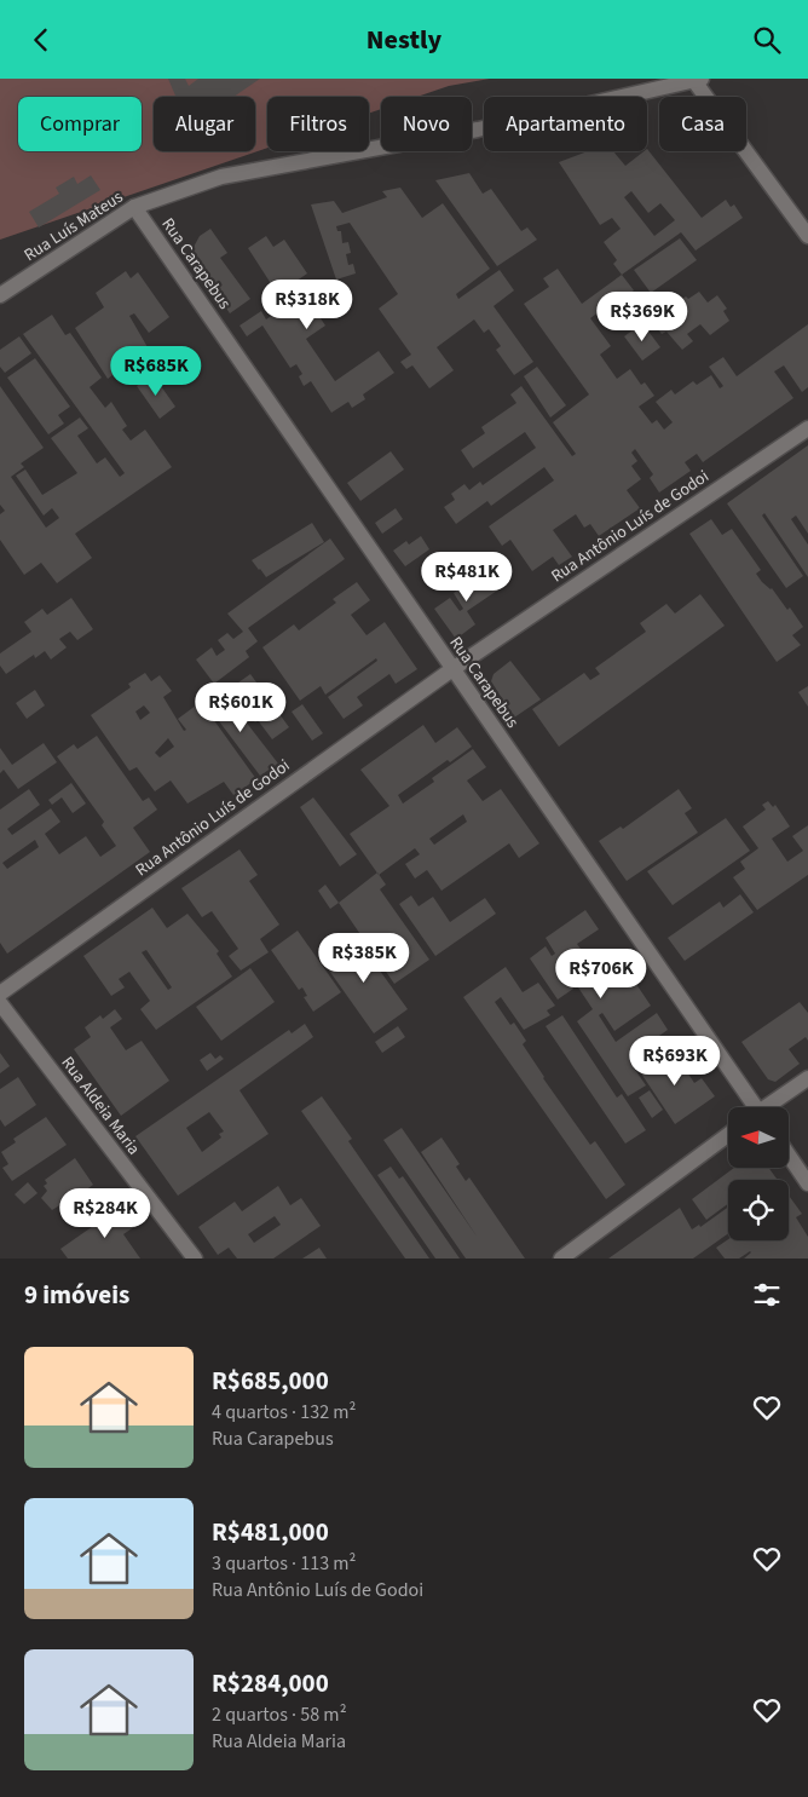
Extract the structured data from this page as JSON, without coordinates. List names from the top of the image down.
{
  "streets": {
    "street": [
      "Rua Luís Mateus",
      "Rua Carapebus",
      "Rua Antônio Luís de Godoi",
      "Rua Aldeia Maria"
    ]
  },
  "crossings": [
    ["Rua Luís Mateus", "Rua Carapebus"],
    ["Rua Carapebus", "Rua Antônio Luís de Godoi"]
  ],
  "north": "left",
  "page": {
    "header": "Nestly",
    "chip": [
      "Comprar",
      "Alugar",
      "Filtros",
      "Novo",
      "Apartamento",
      "Casa"
    ],
    "price": [
      "R$318K",
      "R$369K",
      "R$685K",
      "R$481K",
      "R$601K",
      "R$385K",
      "R$706K",
      "R$693K",
      "R$284K"
    ],
    "heading": "9 imóveis",
    "list": [
      {
        "name": "R$685,000",
        "note": "4 quartos · 132 m² · Rua Carapebus"
      },
      {
        "name": "R$481,000",
        "note": "3 quartos · 113 m² · Rua Antônio Luís de Godoi"
      },
      {
        "name": "R$284,000",
        "note": "2 quartos · 58 m² · Rua Aldeia Maria"
      }
    ]
  }
}
